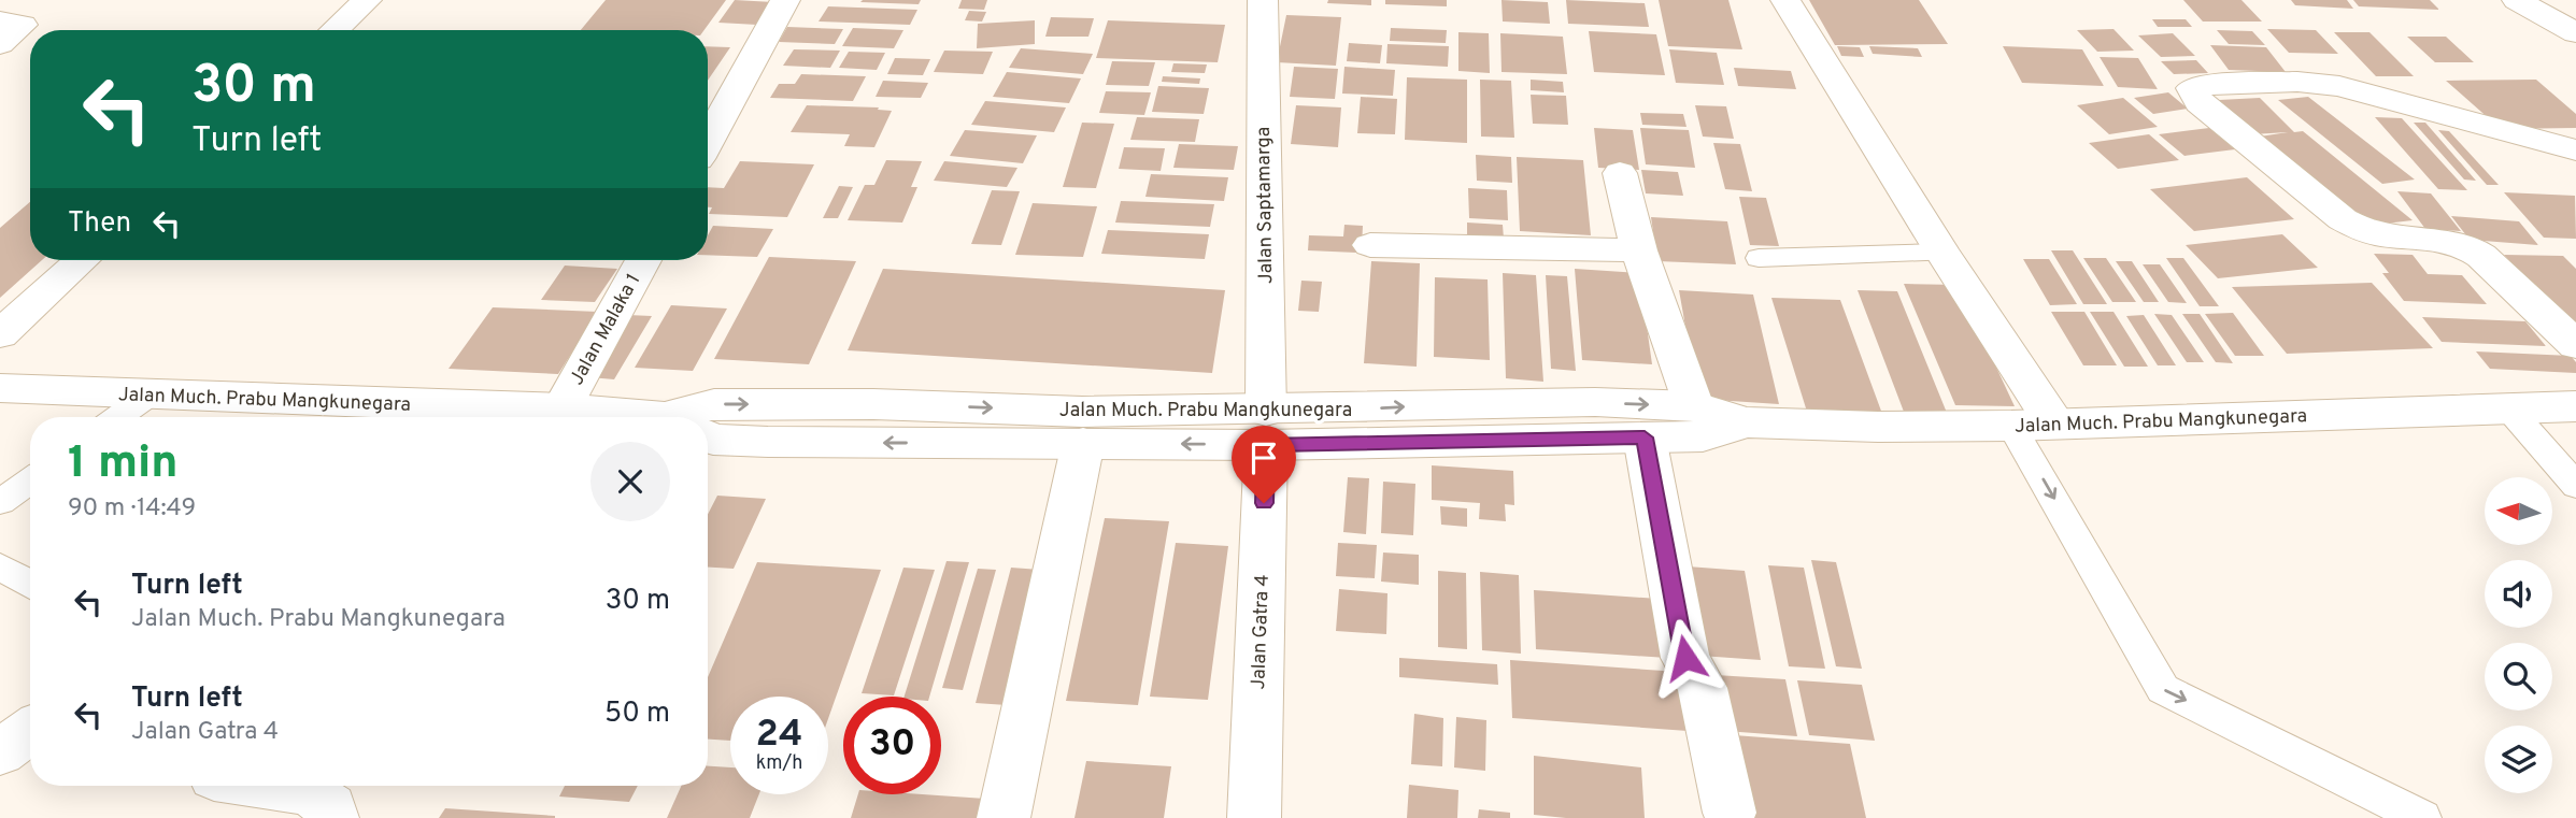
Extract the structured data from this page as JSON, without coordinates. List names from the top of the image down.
{
  "streets": {
    "street": [
      "Jalan Saptamarga",
      "Jalan Malaka 1",
      "Jalan Much. Prabu Mangkunegara",
      "Jalan Gatra 4"
    ]
  },
  "crossings": [
    ["Jalan Saptamarga", "Jalan Much. Prabu Mangkunegara"],
    ["Jalan Saptamarga", "Jalan Gatra 4"],
    ["Jalan Malaka 1", "Jalan Much. Prabu Mangkunegara"],
    ["Jalan Much. Prabu Mangkunegara", "Jalan Gatra 4"]
  ],
  "north": "left",
  "page": {
    "turn": ["30 m", "Turn left"],
    "then": "Then",
    "heading": ["1 min", "90 m · 14:49"],
    "list": [
      {
        "name": "Turn left",
        "note": "Jalan Much. Prabu Mangkunegara",
        "value": "30 m"
      },
      {
        "name": "Turn left",
        "note": "Jalan Gatra 4",
        "value": "50 m"
      }
    ],
    "speed": "24 km/h",
    "limit": "30"
  }
}
